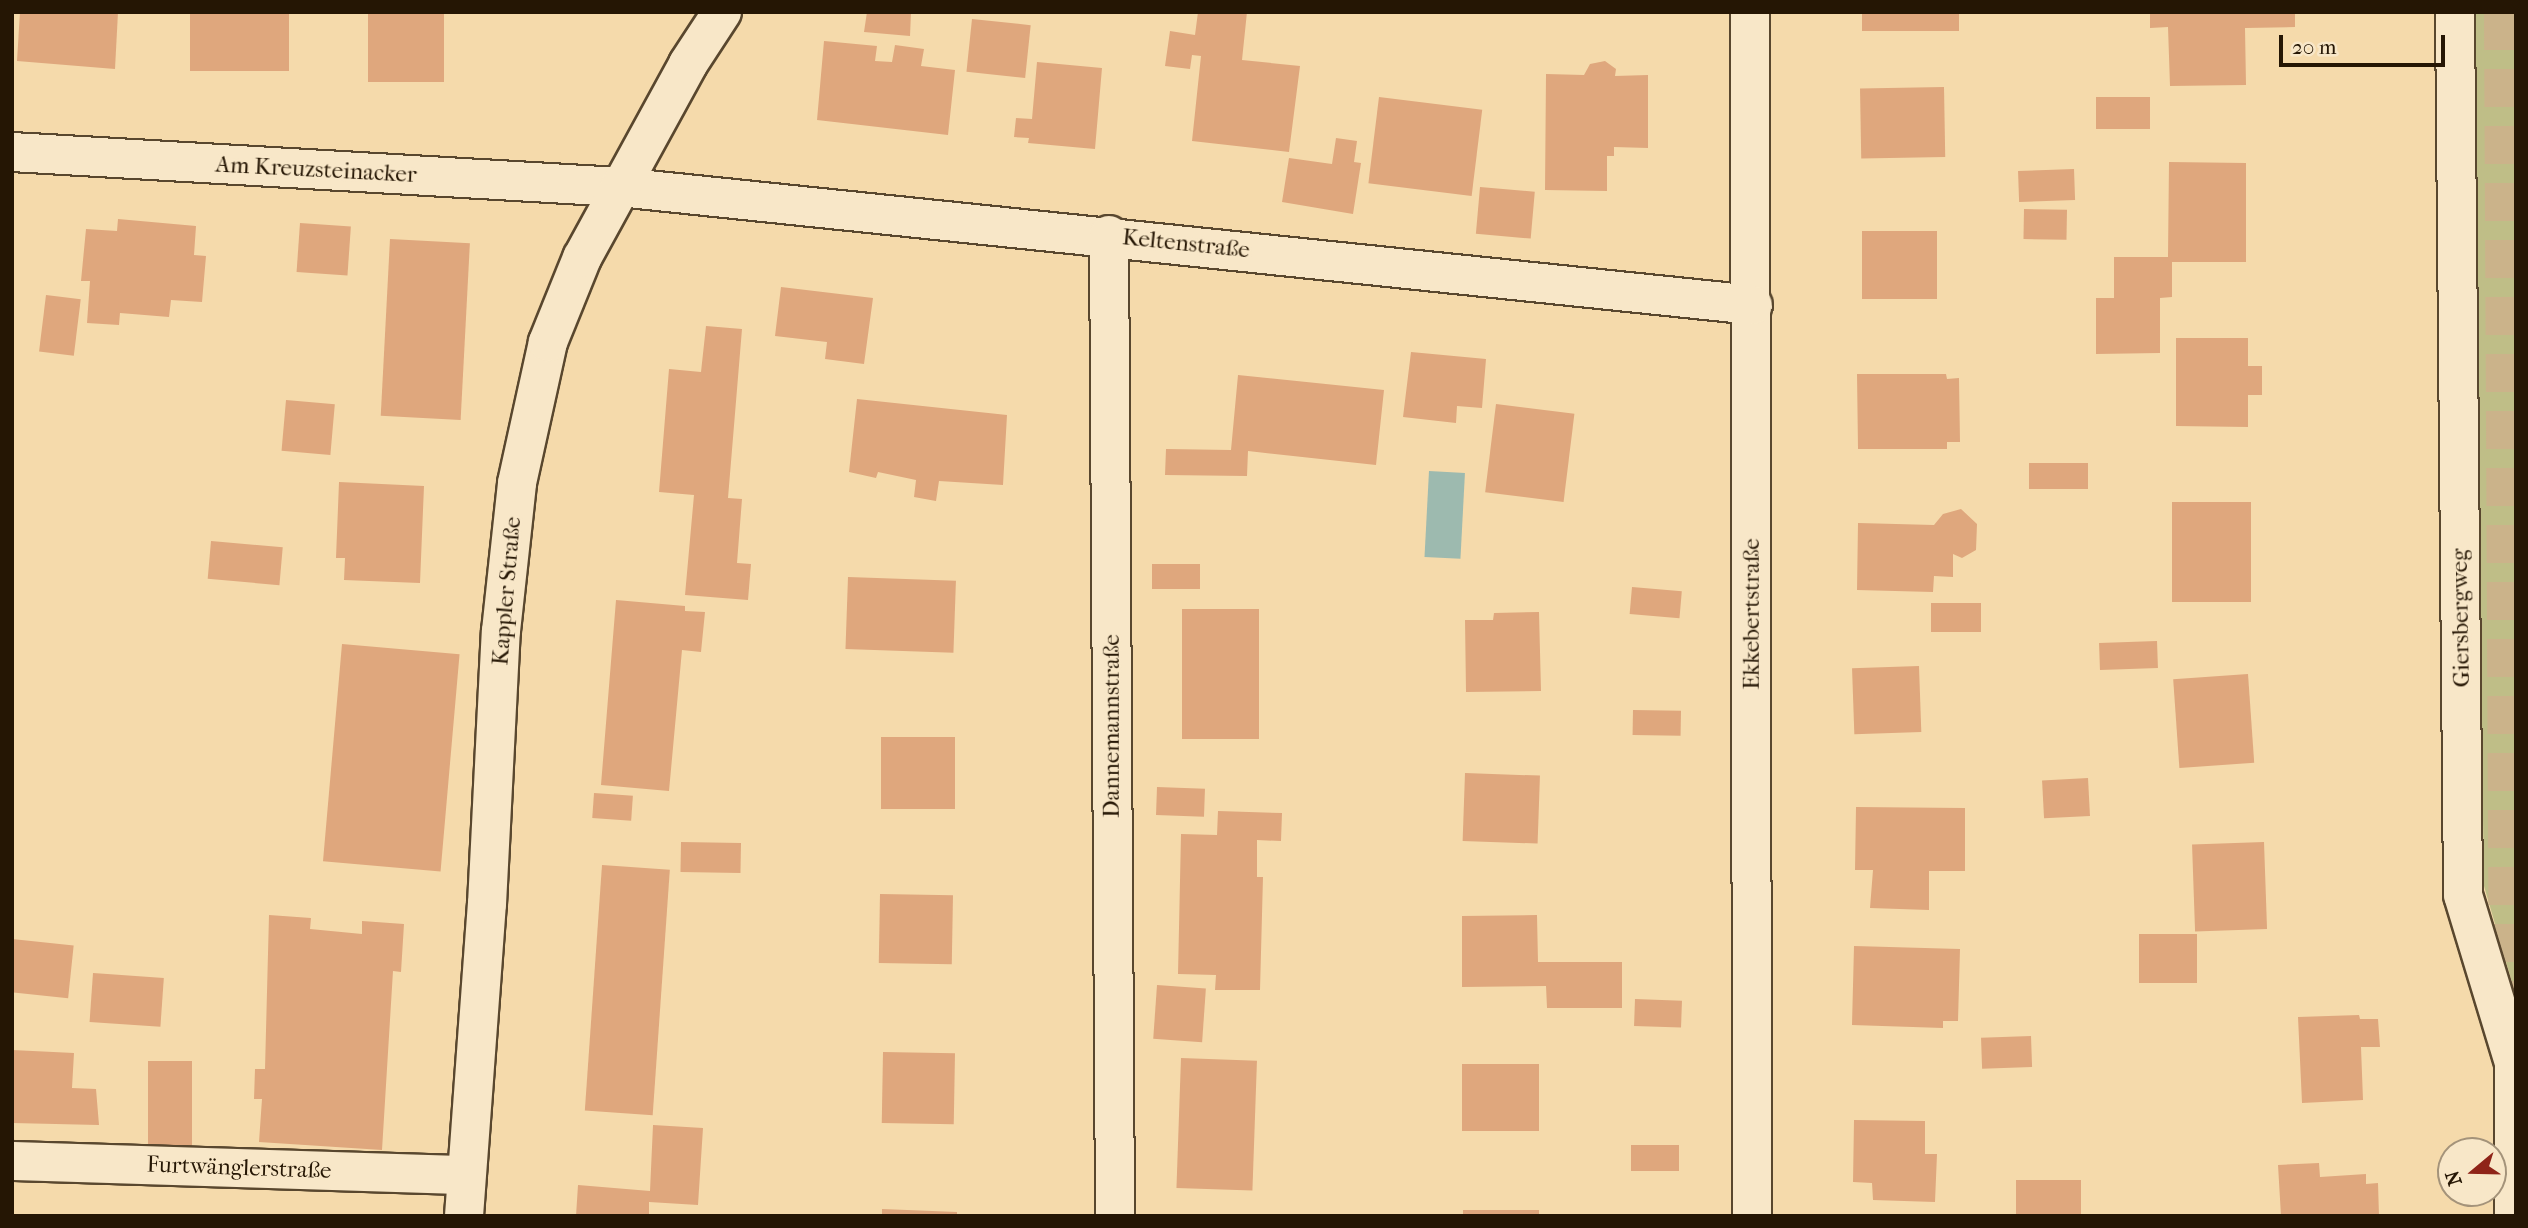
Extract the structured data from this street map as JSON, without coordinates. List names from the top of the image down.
{
  "streets": {
    "street": [
      "Am Kreuzsteinacker",
      "Keltenstraße",
      "Kappler Straße",
      "Ekkebertstraße",
      "Giersbergweg",
      "Dannemannstraße",
      "Furtwänglerstraße"
    ]
  },
  "crossings": [
    ["Am Kreuzsteinacker", "Keltenstraße"],
    ["Am Kreuzsteinacker", "Kappler Straße"],
    ["Keltenstraße", "Kappler Straße"],
    ["Keltenstraße", "Ekkebertstraße"],
    ["Keltenstraße", "Dannemannstraße"],
    ["Kappler Straße", "Furtwänglerstraße"]
  ],
  "scale_bar": "20 m",
  "north": "left"
}
